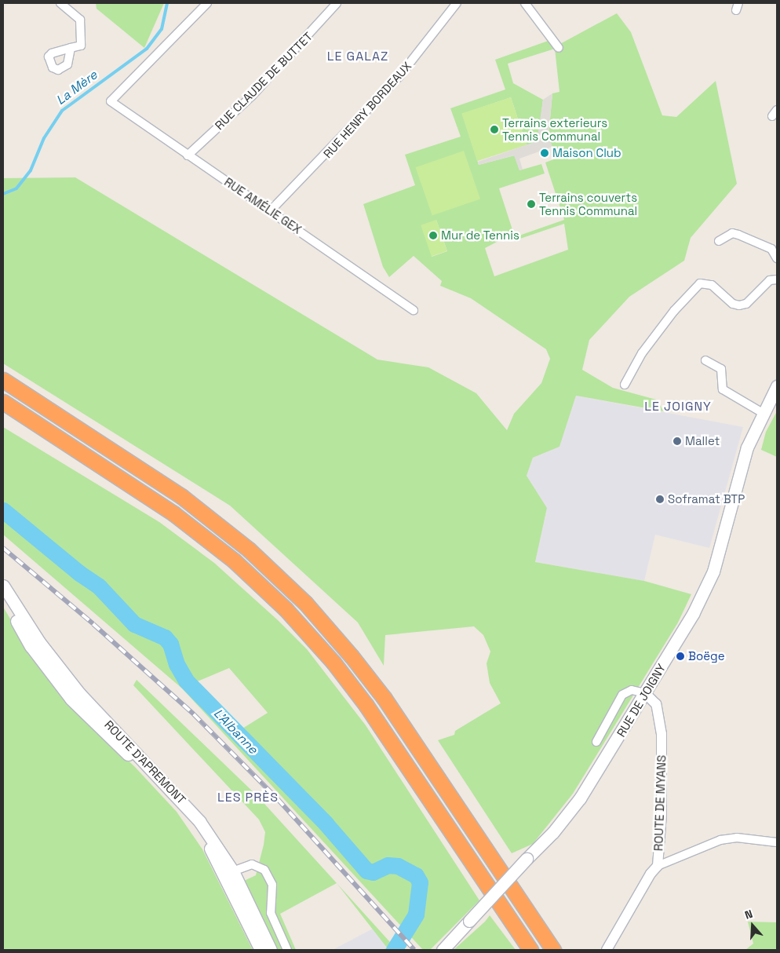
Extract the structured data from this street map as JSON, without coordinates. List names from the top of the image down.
{
  "streets": {
    "main road": ["RUE DE JOIGNY", "ROUTE D'APREMONT"],
    "street": [
      "RUE CLAUDE DE BUTTET",
      "RUE HENRY BORDEAUX",
      "RUE AMÉLIE GEX",
      "ROUTE DE MYANS"
    ]
  },
  "crossings": [
    ["RUE CLAUDE DE BUTTET", "RUE AMÉLIE GEX"],
    ["RUE HENRY BORDEAUX", "RUE AMÉLIE GEX"],
    ["RUE DE JOIGNY", "ROUTE DE MYANS"]
  ],
  "districts": ["LE GALAZ", "LE JOIGNY", "LES PRÈS"],
  "water": ["La Mère", "L'Albanne"],
  "places": [
    "Terrains exterieurs Tennis Communal",
    "Maison Club",
    "Terrains couverts Tennis Communal",
    "Mur de Tennis",
    "Mallet",
    "Soframat BTP",
    "Boëge"
  ],
  "north": "top"
}
